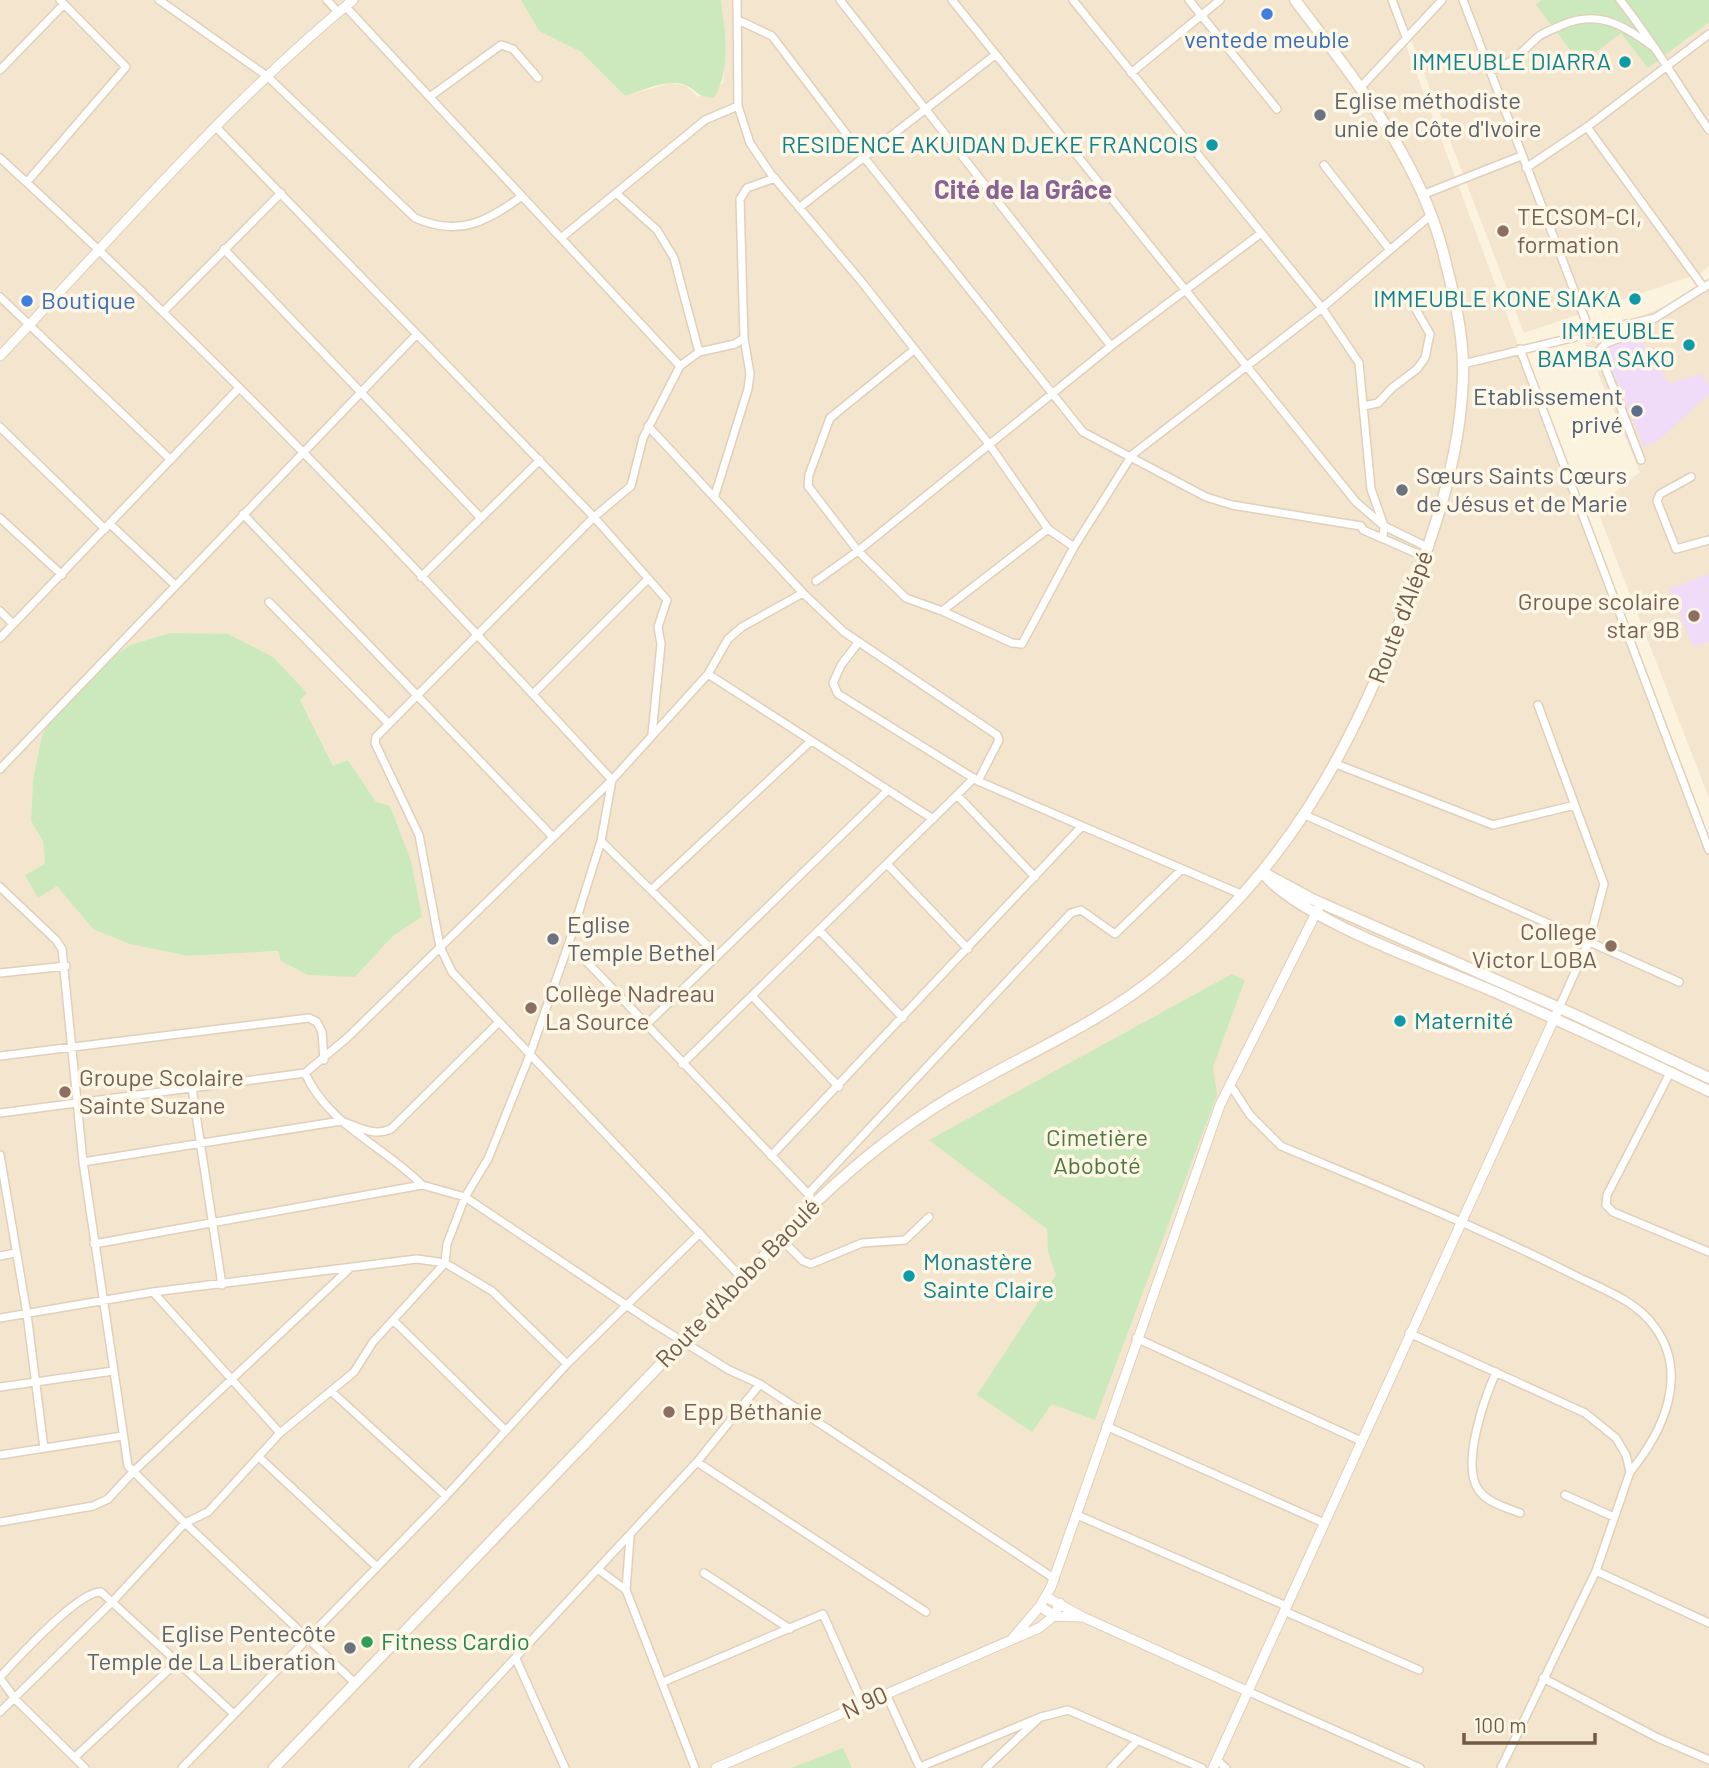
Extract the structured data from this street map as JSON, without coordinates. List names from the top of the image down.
{
  "streets": {
    "main road": ["Route d'Alépé", "Route d'Abobo Baoulé"],
    "street": ["N 90"]
  },
  "crossings": [
    ["Route d'Alépé", "Route d'Abobo Baoulé"]
  ],
  "districts": ["Cité de la Grâce"],
  "parks": ["Cimetière Aboboté"],
  "places": [
    "ventede meuble",
    "IMMEUBLE DIARRA",
    "Eglise méthodiste unie de Côte d'Ivoire",
    "RESIDENCE AKUIDAN DJEKE FRANCOIS",
    "TECSOM-CI, formation",
    "IMMEUBLE KONE SIAKA",
    "Boutique",
    "IMMEUBLE BAMBA SAKO",
    "Etablissement privé",
    "Sœurs Saints Cœurs de Jésus et de Marie",
    "Groupe scolaire star 9B",
    "Eglise Temple Bethel",
    "College Victor LOBA",
    "Collège Nadreau La Source",
    "Maternité",
    "Groupe Scolaire Sainte Suzane",
    "Monastère Sainte Claire",
    "Epp Béthanie",
    "Fitness Cardio",
    "Eglise Pentecôte Temple de La Liberation"
  ],
  "scale_bar": "100 m"
}
